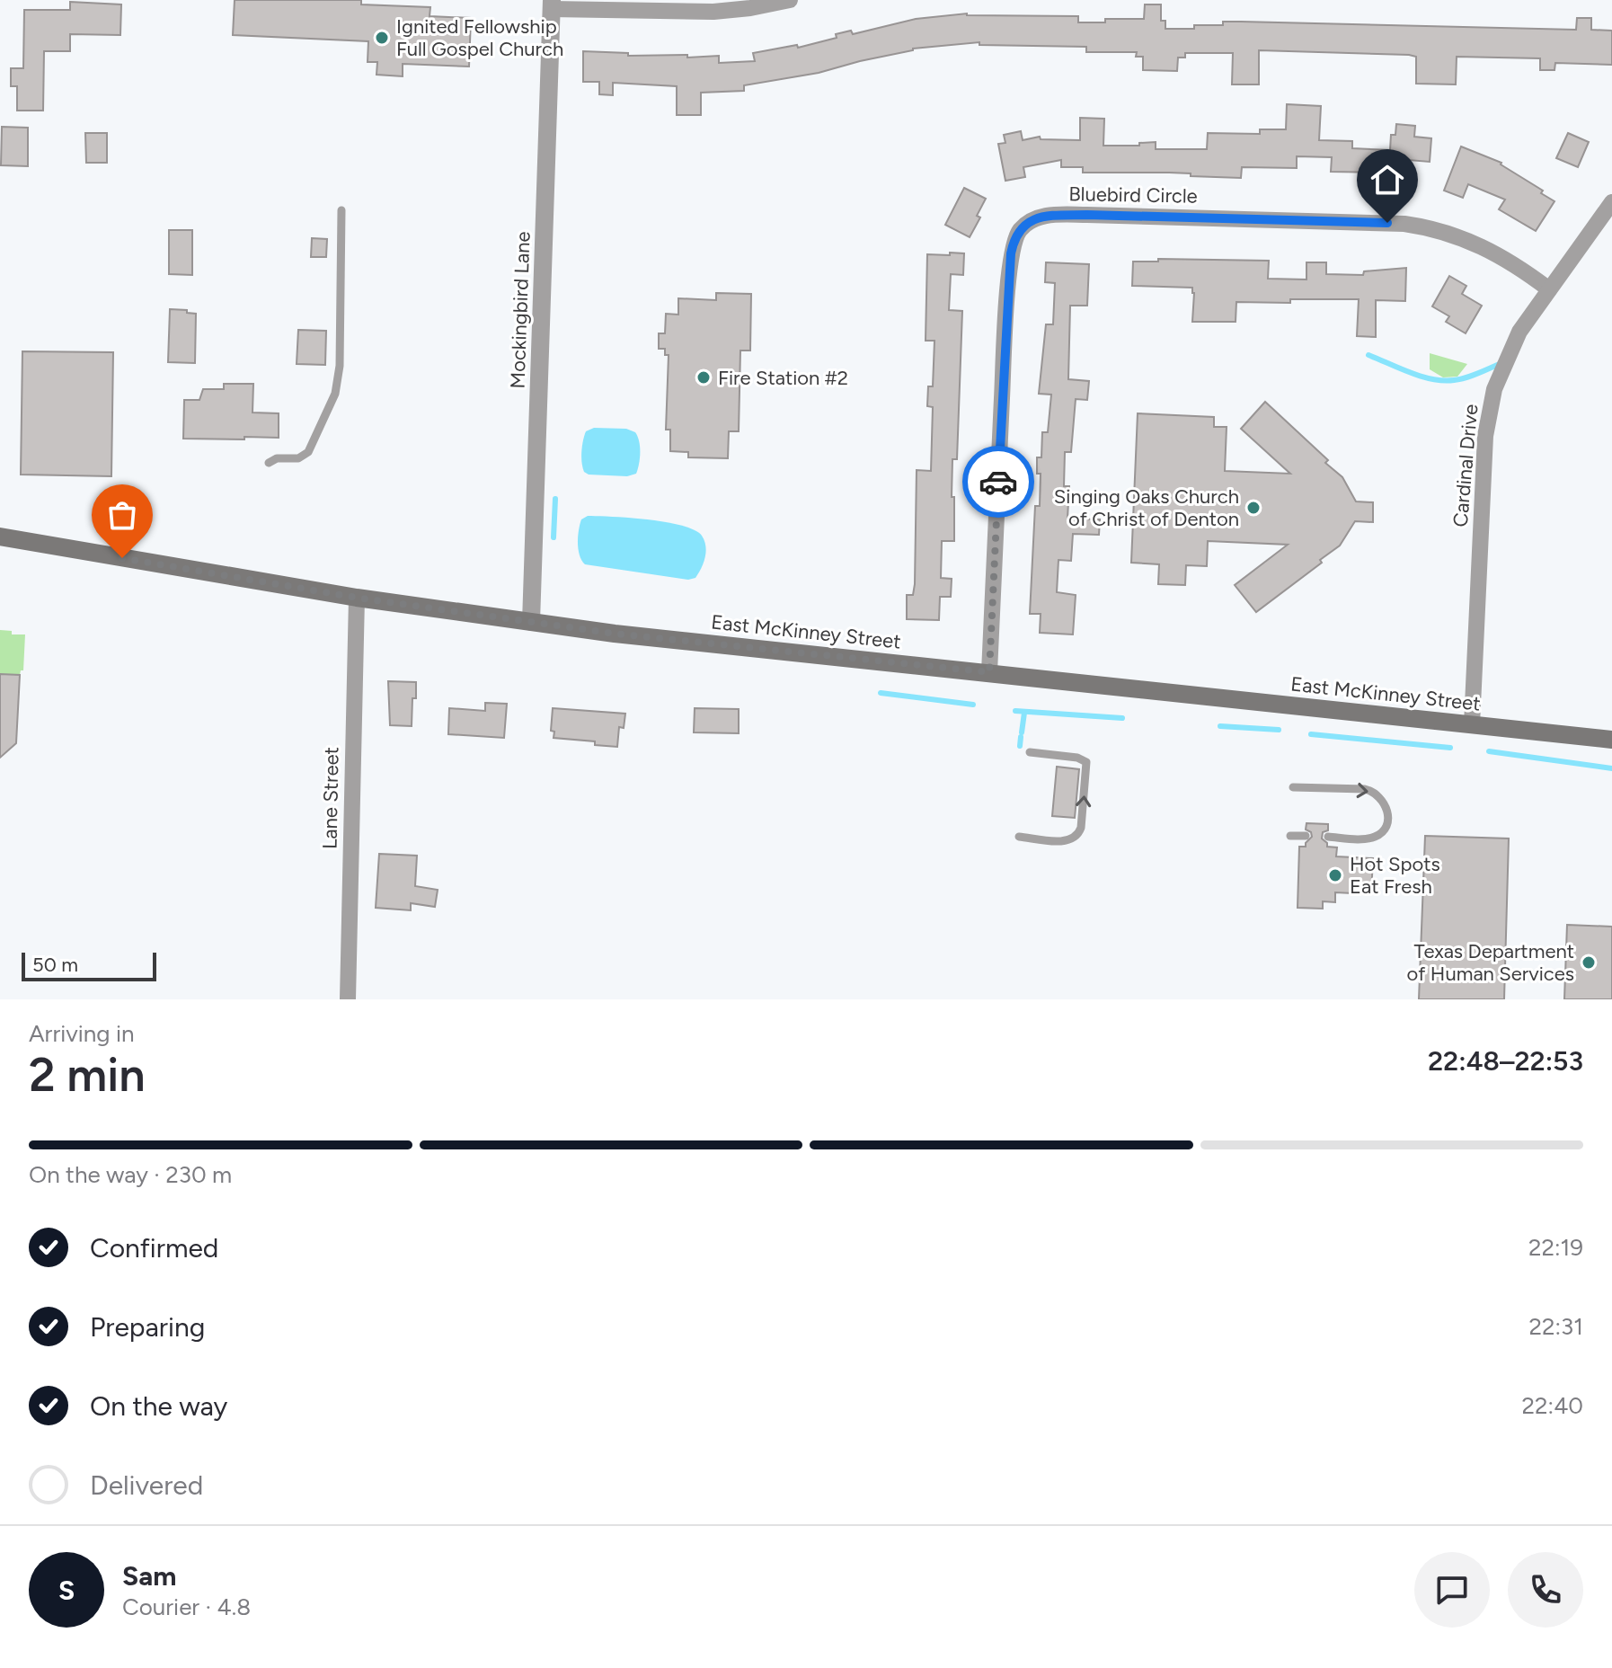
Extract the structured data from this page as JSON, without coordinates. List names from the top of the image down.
{
  "streets": {
    "main road": ["East McKinney Street"],
    "street": [
      "Bluebird Circle",
      "Mockingbird Lane",
      "Cardinal Drive",
      "Lane Street"
    ]
  },
  "crossings": [
    ["Bluebird Circle", "Cardinal Drive"],
    ["Bluebird Circle", "East McKinney Street"],
    ["Mockingbird Lane", "East McKinney Street"],
    ["Cardinal Drive", "East McKinney Street"],
    ["East McKinney Street", "Lane Street"]
  ],
  "places": [
    "Ignited Fellowship Full Gospel Church",
    "Fire Station #2",
    "Singing Oaks Church of Christ of Denton",
    "Hot Spots Eat Fresh",
    "Texas Department of Human Services"
  ],
  "scale_bar": "50 m",
  "page": {
    "scale": "50 m",
    "heading": ["2 min", "Arriving in", "22:48–22:53"],
    "panel": ["Sam", "Courier · 4.8"],
    "bar": "On the way · 230 m",
    "list": [
      ["Confirmed", "22:19"],
      ["Preparing", "22:31"],
      ["On the way", "22:40"],
      "Delivered"
    ],
    "round": "S"
  }
}
